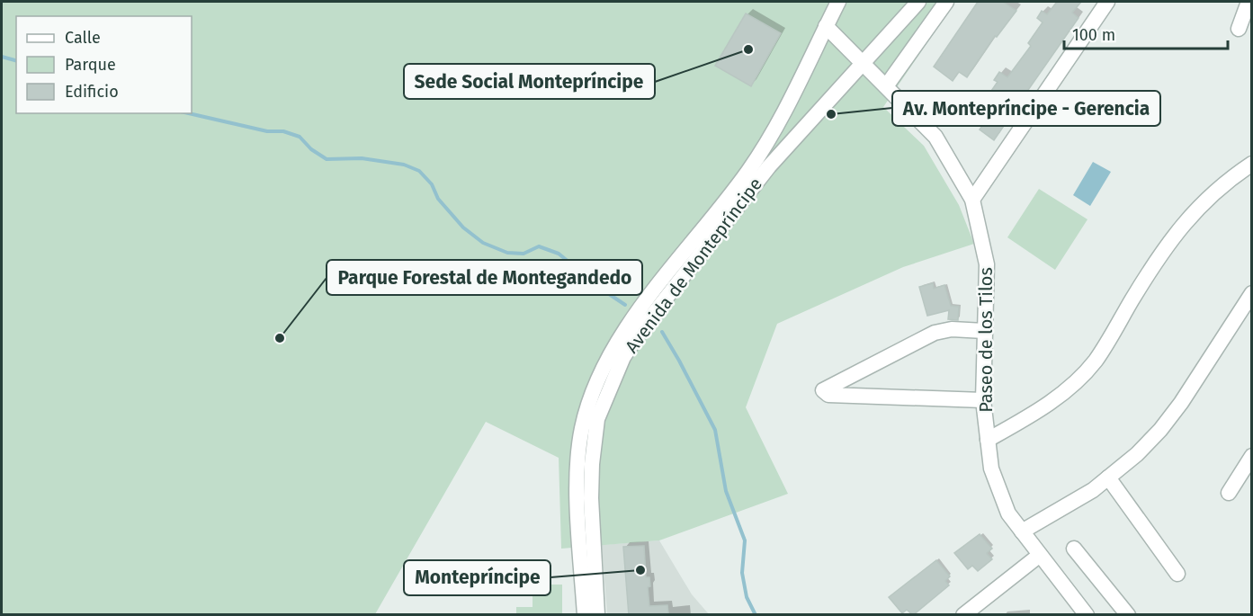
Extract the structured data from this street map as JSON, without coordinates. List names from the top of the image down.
{
  "streets": {
    "street": ["Avenida de Montepríncipe", "Paseo de los Tilos"]
  },
  "crossings": [
    ["Avenida de Montepríncipe", "Paseo de los Tilos"]
  ],
  "places": [
    "Sede Social Montepríncipe",
    "Av. Montepríncipe - Gerencia",
    "Parque Forestal de Montegandedo",
    "Montepríncipe"
  ],
  "legend": ["Calle", "Parque", "Edificio"],
  "scale_bar": "100 m"
}
